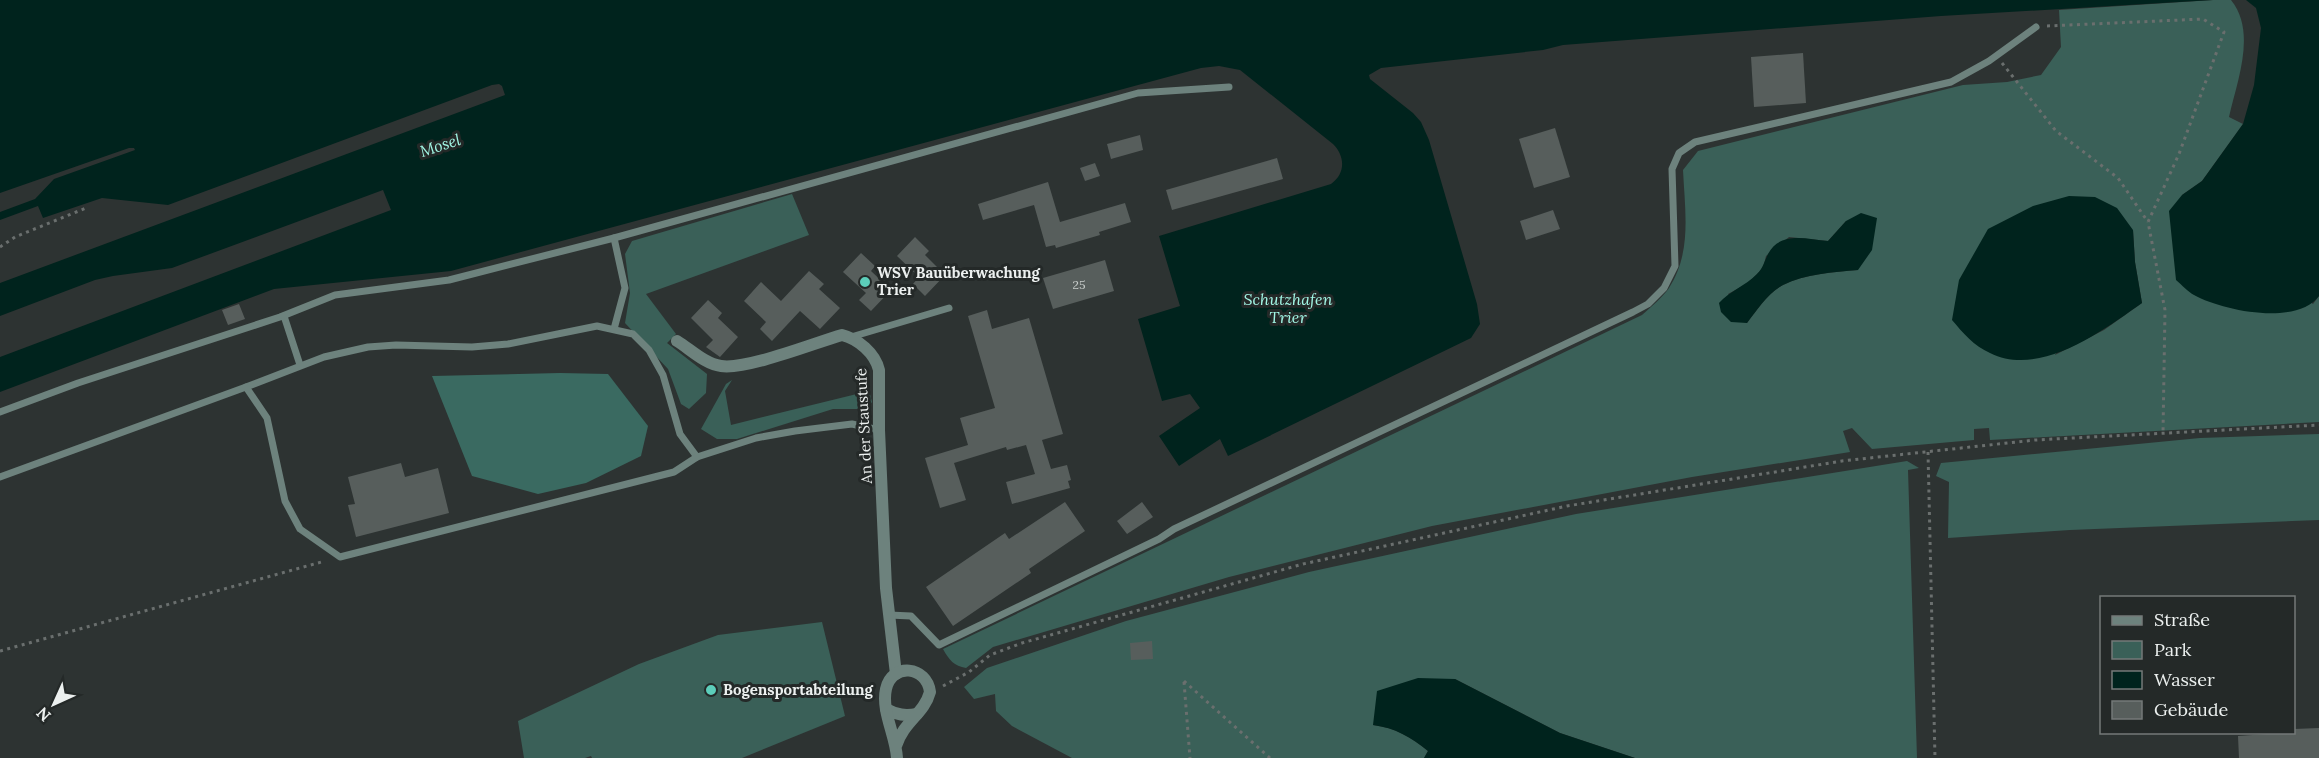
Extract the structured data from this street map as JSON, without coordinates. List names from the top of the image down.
{
  "streets": {
    "street": ["An der Staustufe"]
  },
  "water": ["Mosel", "Schutzhafen Trier"],
  "places": ["WSV Bauüberwachung Trier", "Bogensportabteilung"],
  "house_numbers": ["25"],
  "legend": [
    "Straße",
    "Park",
    "Wasser",
    "Gebäude"
  ],
  "north": "bottom left"
}
